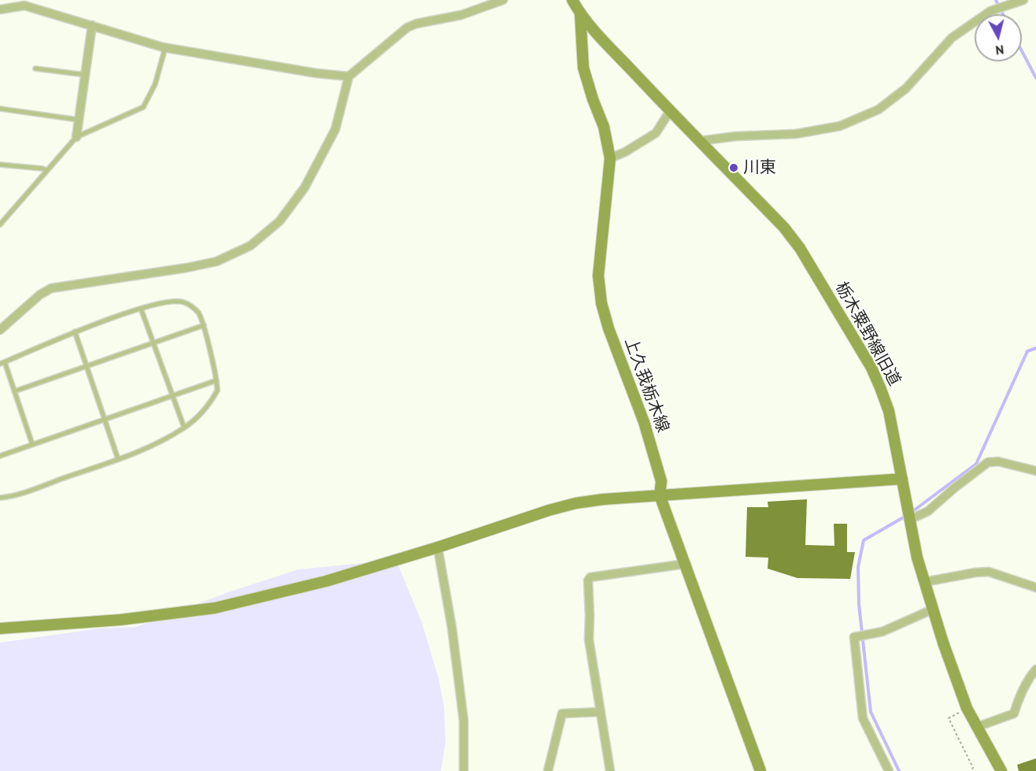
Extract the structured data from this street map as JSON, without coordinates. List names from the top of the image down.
{
  "streets": {
    "street": ["栃木粟野線旧道", "上久我栃木線"]
  },
  "crossings": [
    ["栃木粟野線旧道", "上久我栃木線"]
  ],
  "places": ["川東"],
  "north": "bottom"
}
